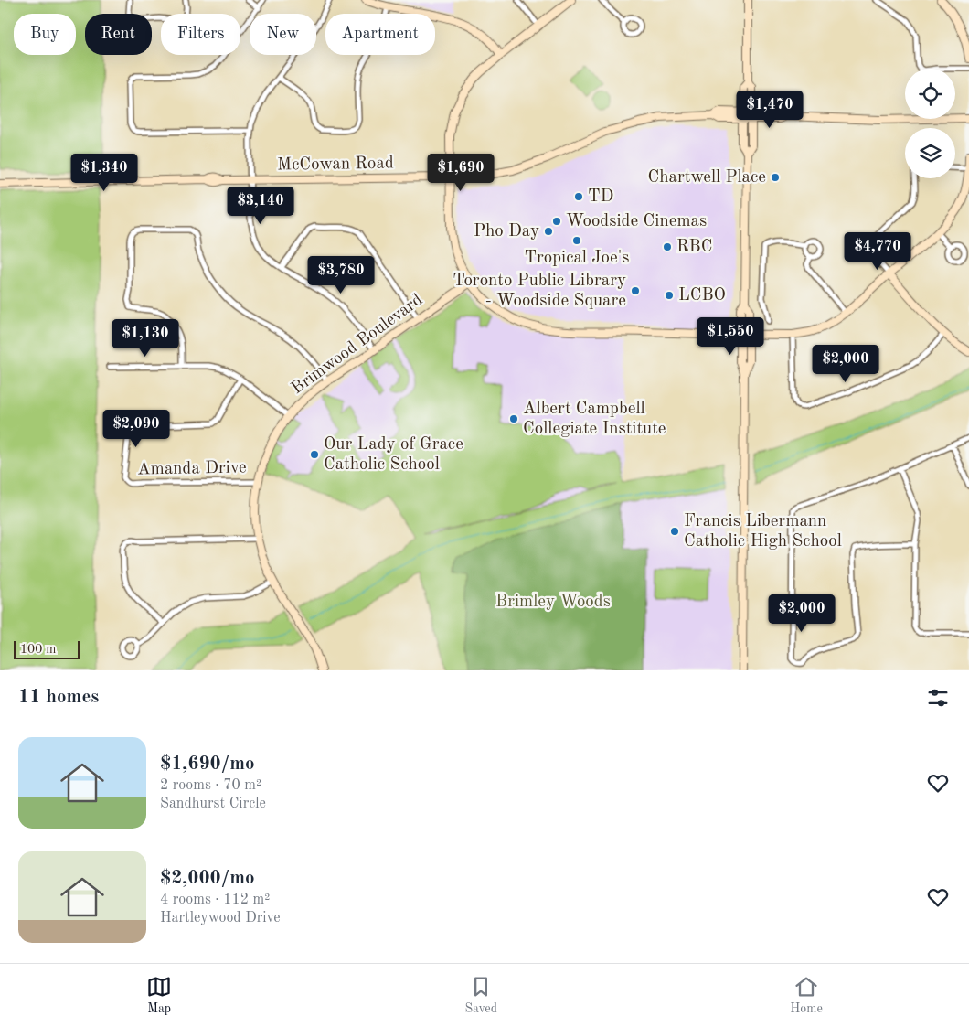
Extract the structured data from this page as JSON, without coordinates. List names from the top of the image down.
{
  "streets": {
    "main road": ["McCowan Road", "Brimwood Boulevard"],
    "street": ["Amanda Drive"]
  },
  "crossings": [
    ["Brimwood Boulevard", "Amanda Drive"]
  ],
  "parks": ["Brimley Woods"],
  "places": [
    "Chartwell Place",
    "TD",
    "Woodside Cinemas",
    "Pho Day",
    "Tropical Joe's",
    "RBC",
    "Toronto Public Library - Woodside Square",
    "LCBO",
    "Albert Campbell Collegiate Institute",
    "Our Lady of Grace Catholic School",
    "Francis Libermann Catholic High School"
  ],
  "scale_bar": "100 m",
  "page": {
    "chip": [
      "Buy",
      "Rent",
      "Filters",
      "New",
      "Apartment"
    ],
    "price": [
      "$1,470",
      "$1,340",
      "$1,690",
      "$3,140",
      "$4,770",
      "$3,780",
      "$1,550",
      "$1,130",
      "$2,000",
      "$2,090",
      "$2,000"
    ],
    "scale": "100 m",
    "heading": "11 homes",
    "list": [
      {
        "name": "$1,690/mo",
        "note": "2 rooms · 70 m² · Sandhurst Circle"
      },
      {
        "name": "$2,000/mo",
        "note": "4 rooms · 112 m² · Hartleywood Drive"
      }
    ],
    "tabs": ["Map", "Saved", "Home"]
  }
}
